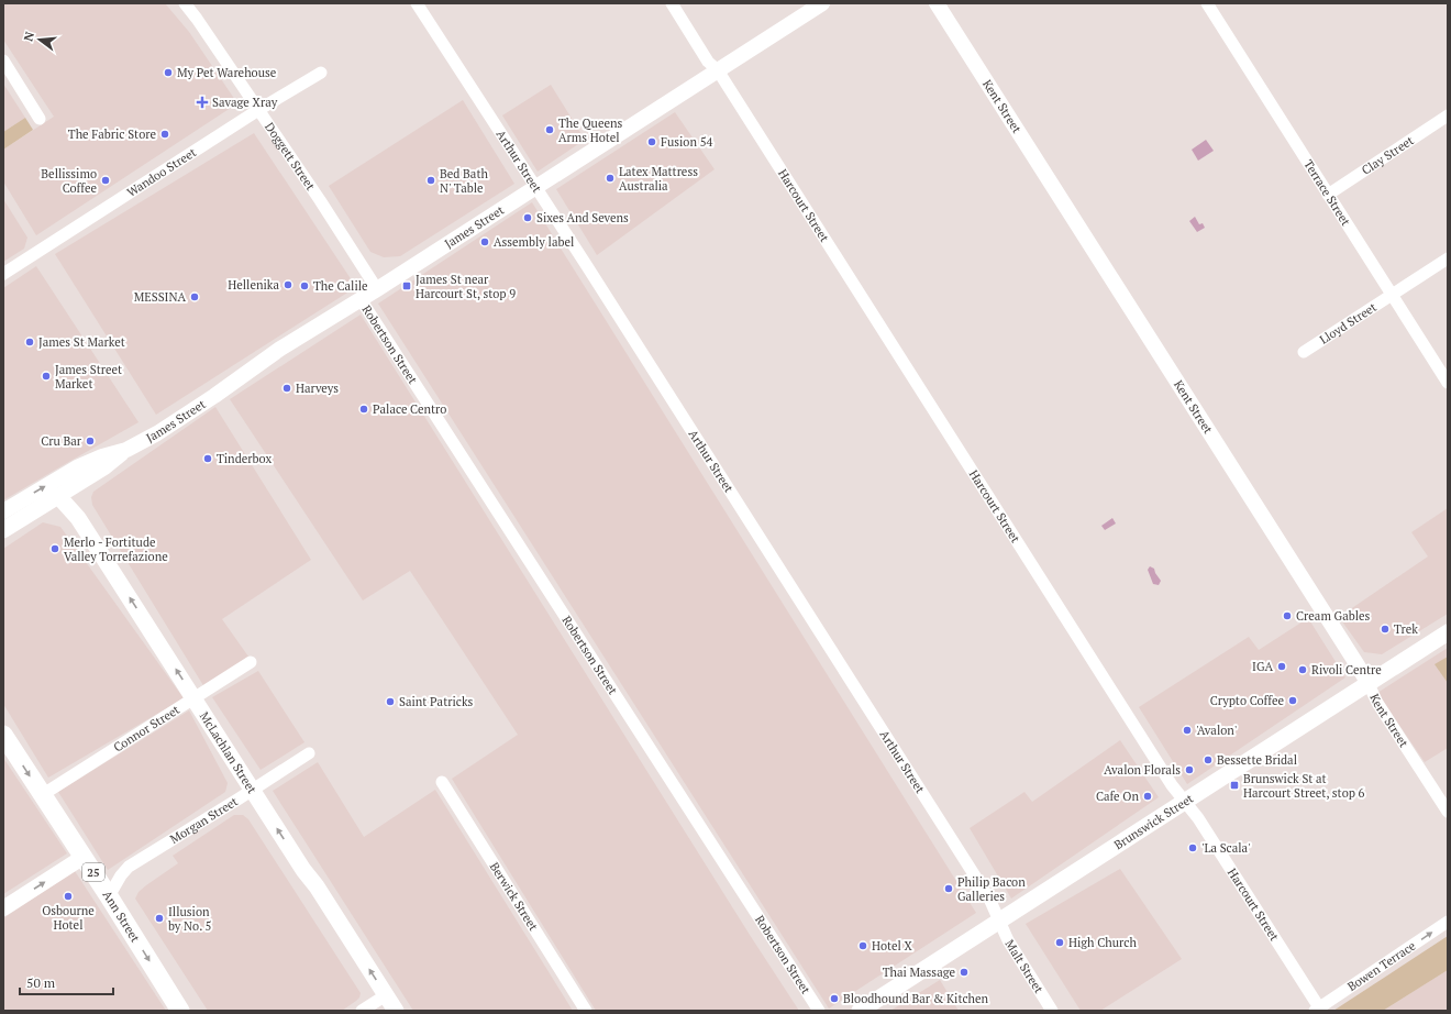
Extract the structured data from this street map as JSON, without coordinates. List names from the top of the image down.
{
  "streets": {
    "main road": [
      "James Street",
      "McLachlan Street",
      "Brunswick Street",
      "25",
      "Ann Street"
    ],
    "street": [
      "Kent Street",
      "Clay Street",
      "Doggett Street",
      "Arthur Street",
      "Wandoo Street",
      "Terrace Street",
      "Harcourt Street",
      "Lloyd Street",
      "Robertson Street",
      "Connor Street",
      "Morgan Street",
      "Berwick Street",
      "Malt Street",
      "Bowen Terrace"
    ]
  },
  "crossings": [
    ["Kent Street", "Brunswick Street"],
    ["Clay Street", "Terrace Street"],
    ["Doggett Street", "Wandoo Street"],
    ["Doggett Street", "James Street"],
    ["Arthur Street", "James Street"],
    ["Arthur Street", "Brunswick Street"],
    ["Arthur Street", "Malt Street"],
    ["Terrace Street", "Lloyd Street"],
    ["Harcourt Street", "James Street"],
    ["Harcourt Street", "Brunswick Street"],
    ["Harcourt Street", "Bowen Terrace"],
    ["James Street", "Robertson Street"],
    ["James Street", "McLachlan Street"],
    ["Connor Street", "McLachlan Street"],
    ["Connor Street", "Ann Street"],
    ["McLachlan Street", "Morgan Street"],
    ["Morgan Street", "Ann Street"],
    ["Brunswick Street", "Malt Street"]
  ],
  "one_way": ["McLachlan Street", "Ann Street", "Bowen Terrace"],
  "places": {
    "other": [
      "My Pet Warehouse",
      "The Queens Arms Hotel",
      "The Fabric Store",
      "Fusion 54",
      "Latex Mattress Australia",
      "Bellissimo Coffee",
      "Bed Bath N' Table",
      "Sixes And Sevens",
      "Assembly label",
      "Hellenika",
      "The Calile",
      "MESSINA",
      "James St Market",
      "James Street Market",
      "Harveys",
      "Palace Centro",
      "Cru Bar",
      "Tinderbox",
      "Merlo - Fortitude Valley Torrefazione",
      "Cream Gables",
      "Trek",
      "IGA",
      "Rivoli Centre",
      "Crypto Coffee",
      "Saint Patricks",
      "'Avalon'",
      "Bessette Bridal",
      "Avalon Florals",
      "Cafe On",
      "'La Scala'",
      "Philip Bacon Galleries",
      "Osbourne Hotel",
      "Illusion by No. 5",
      "High Church",
      "Hotel X",
      "Thai Massage",
      "Bloodhound Bar & Kitchen"
    ],
    "health": ["Savage Xray"],
    "transit": ["James St near Harcourt St, stop 9", "Brunswick St at Harcourt Street, stop 6"]
  },
  "scale_bar": "50 m",
  "north": "left"
}
